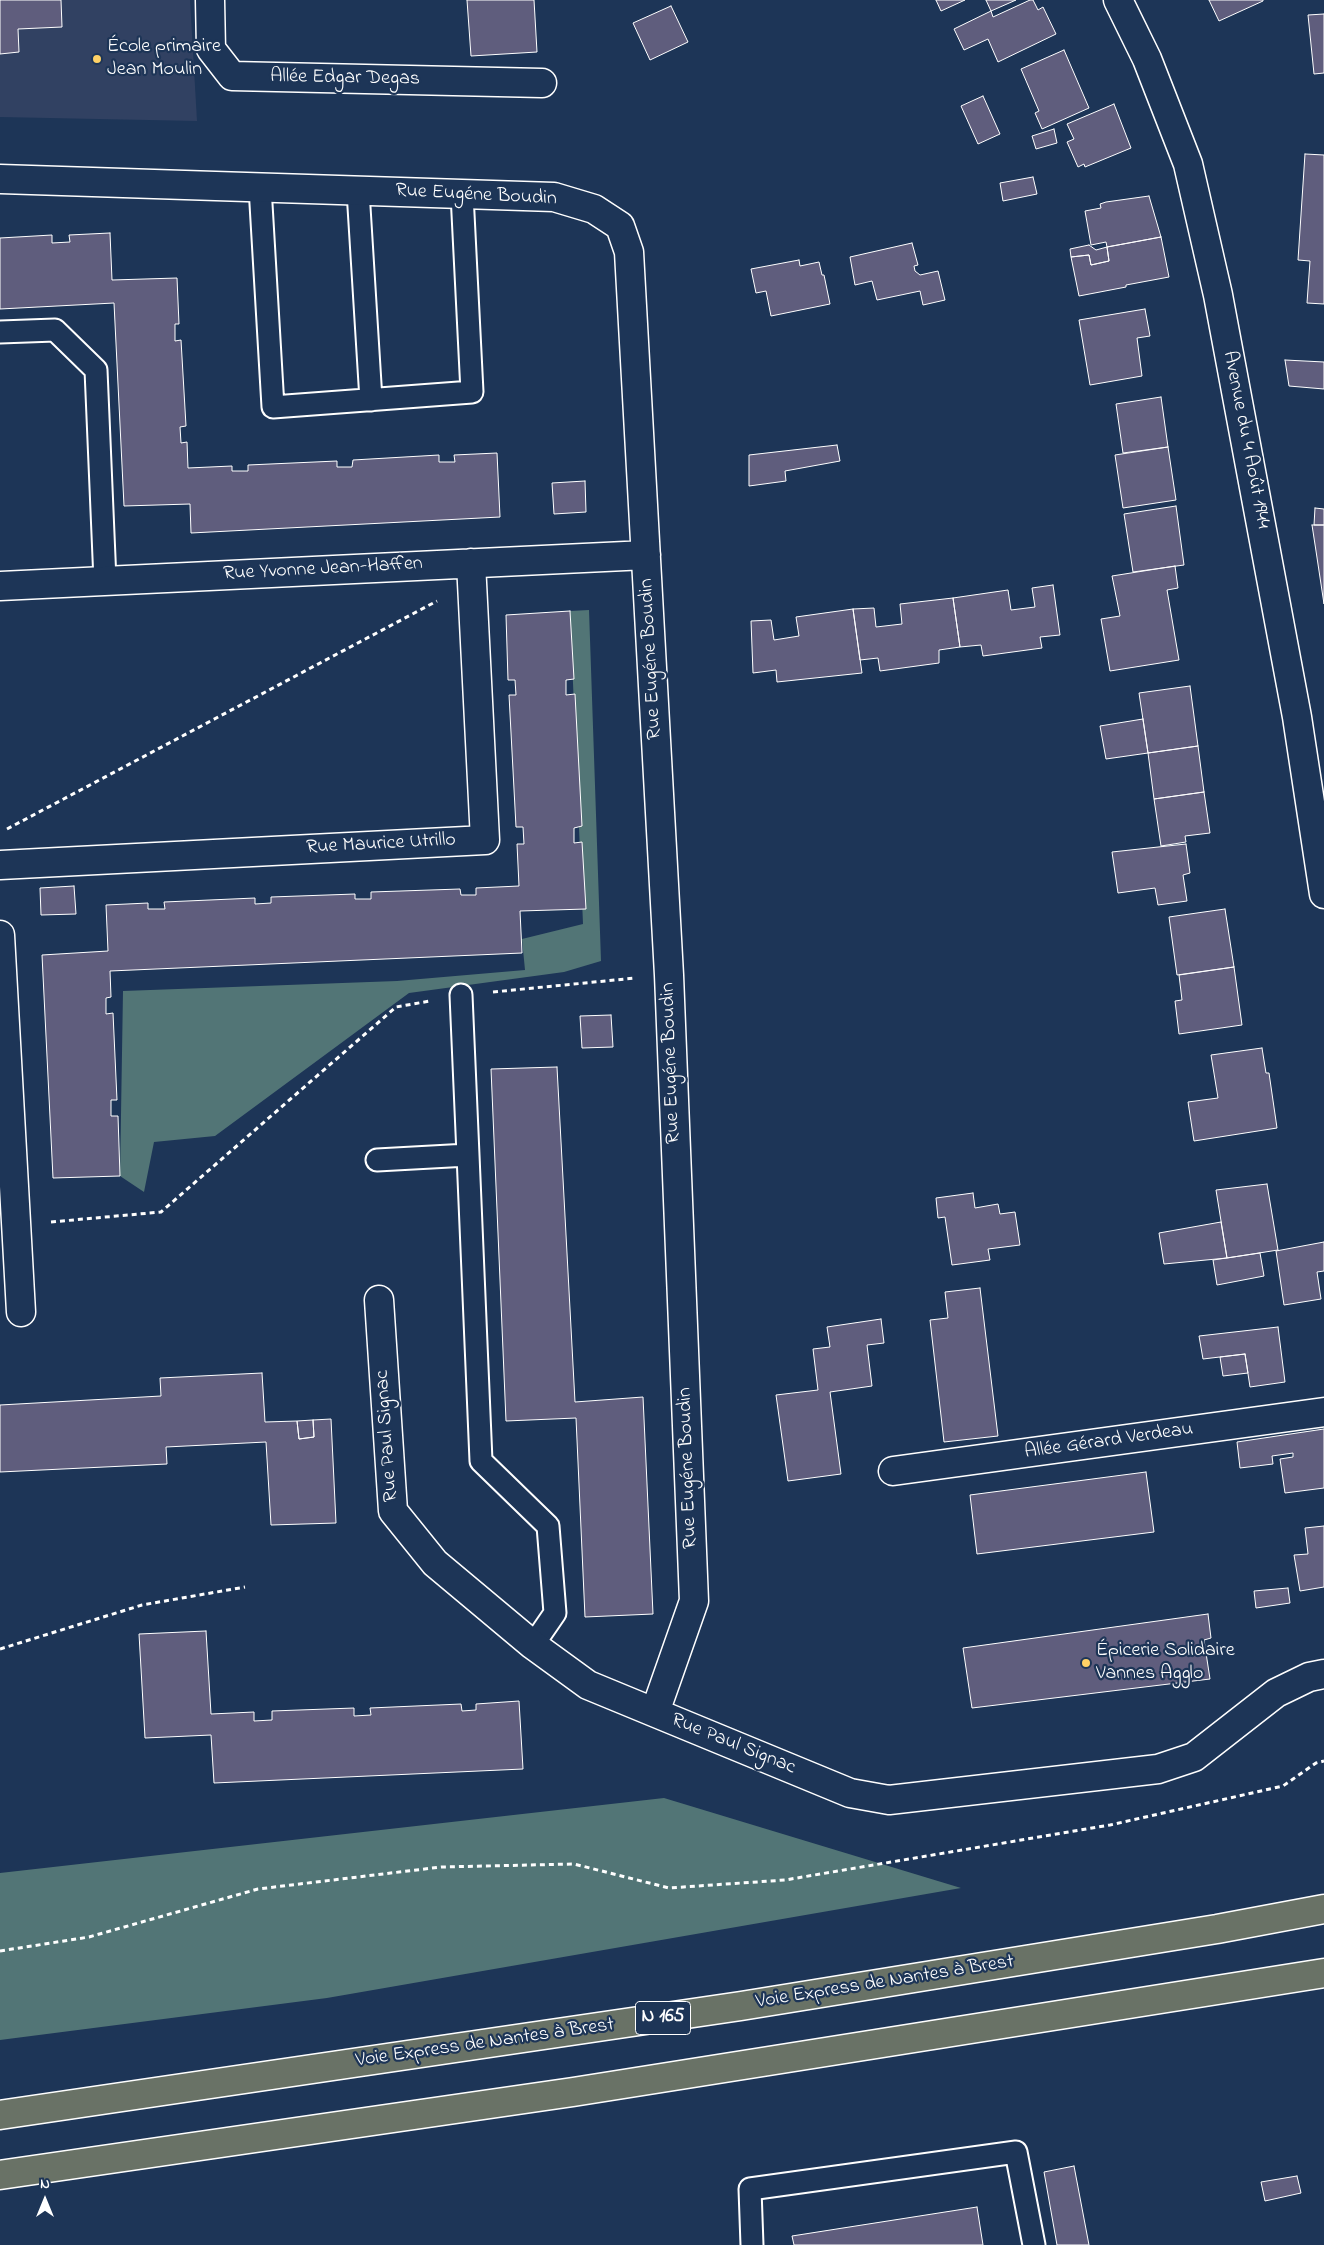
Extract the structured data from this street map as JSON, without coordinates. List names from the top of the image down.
{
  "streets": {
    "highway": ["Voie Express de Nantes à Brest", "N 165"],
    "street": [
      "Allée Edgar Degas",
      "Rue Eugéne Boudin",
      "Avenue du 4 Août 1944",
      "Rue Yvonne Jean-Haffen",
      "Rue Maurice Utrillo",
      "Rue Paul Signac",
      "Allée Gérard Verdeau"
    ]
  },
  "crossings": [
    ["Rue Eugéne Boudin", "Rue Yvonne Jean-Haffen"],
    ["Rue Eugéne Boudin", "Rue Paul Signac"],
    ["Rue Yvonne Jean-Haffen", "Rue Maurice Utrillo"]
  ],
  "places": ["École primaire Jean Moulin", "Épicerie Solidaire Vannes Agglo"],
  "north": "top"
}
